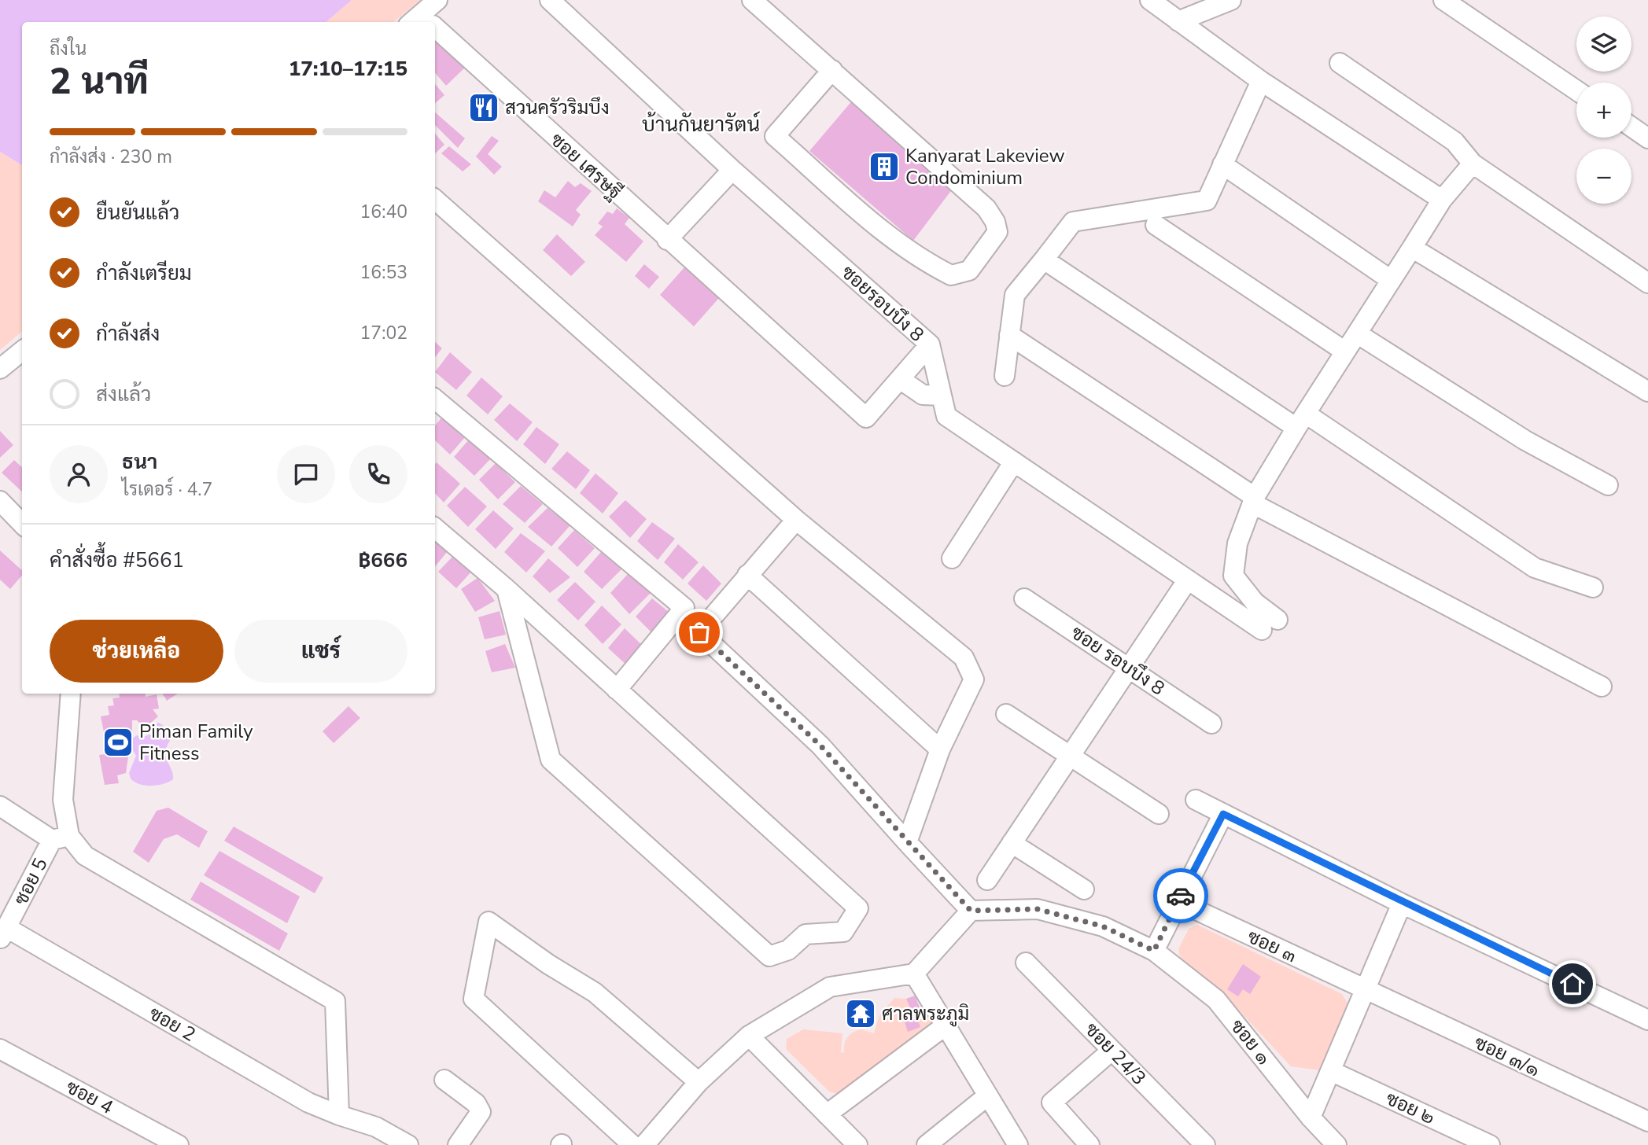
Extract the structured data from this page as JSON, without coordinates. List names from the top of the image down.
{
  "streets": {
    "street": [
      "ซอย เศรษฐี",
      "ซอยรอบบึง 8",
      "ซอย รอบบึง 8",
      "ซอย 5",
      "ซอย ๓",
      "ซอย 2",
      "ซอย ๑",
      "ซอย 24/3",
      "ซอย ๓/๑",
      "ซอย 4",
      "ซอย ๒"
    ]
  },
  "crossings": [
    ["ซอย 5", "ซอย 2"],
    ["ซอย ๓", "ซอย ๓/๑"]
  ],
  "districts": ["บ้านกันยารัตน์"],
  "places": {
    "restaurant": ["สวนครัวริมบึง"],
    "building": ["Kanyarat Lakeview Condominium"],
    "sports": ["Piman Family Fitness"],
    "temple": ["ศาลพระภูมิ"]
  },
  "page": {
    "map_buttons": ["+", "−"],
    "heading": ["2 นาที", "ถึงใน", "17:10–17:15"],
    "panel": [
      "ธนา",
      "ไรเดอร์ · 4.7",
      "คำสั่งซื้อ #5661",
      "฿666"
    ],
    "bar": "กำลังส่ง · 230 m",
    "list": [
      ["ยืนยันแล้ว", "16:40"],
      ["กำลังเตรียม", "16:53"],
      ["กำลังส่ง", "17:02"],
      "ส่งแล้ว"
    ],
    "buttons": ["ช่วยเหลือ", "แชร์"]
  }
}
